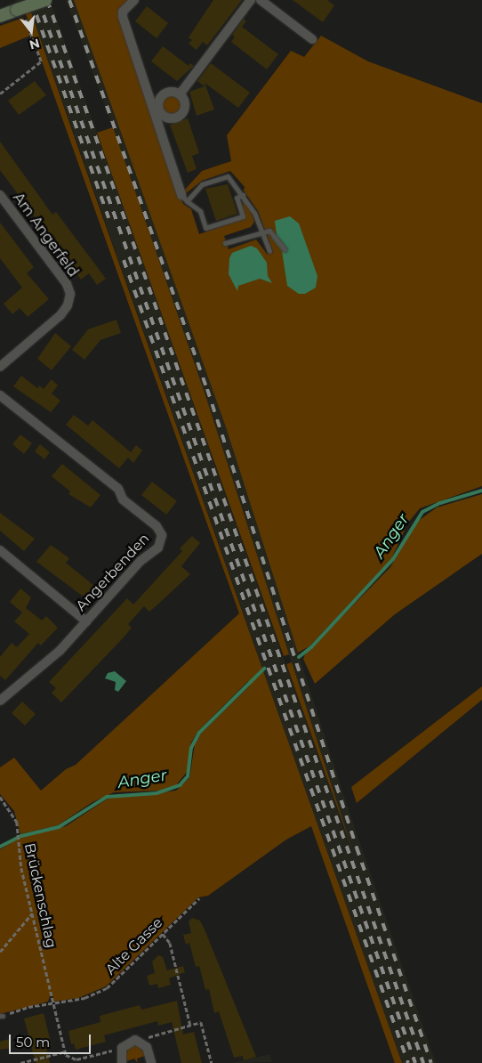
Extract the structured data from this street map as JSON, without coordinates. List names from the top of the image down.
{
  "streets": {
    "street": ["Am Angerfeld", "Angerbenden"],
    "path": ["Brückenschlag", "Alte Gasse"]
  },
  "crossings": [
    ["Brückenschlag", "Alte Gasse"]
  ],
  "water": ["Anger"],
  "scale_bar": "50 m",
  "north": "bottom"
}
